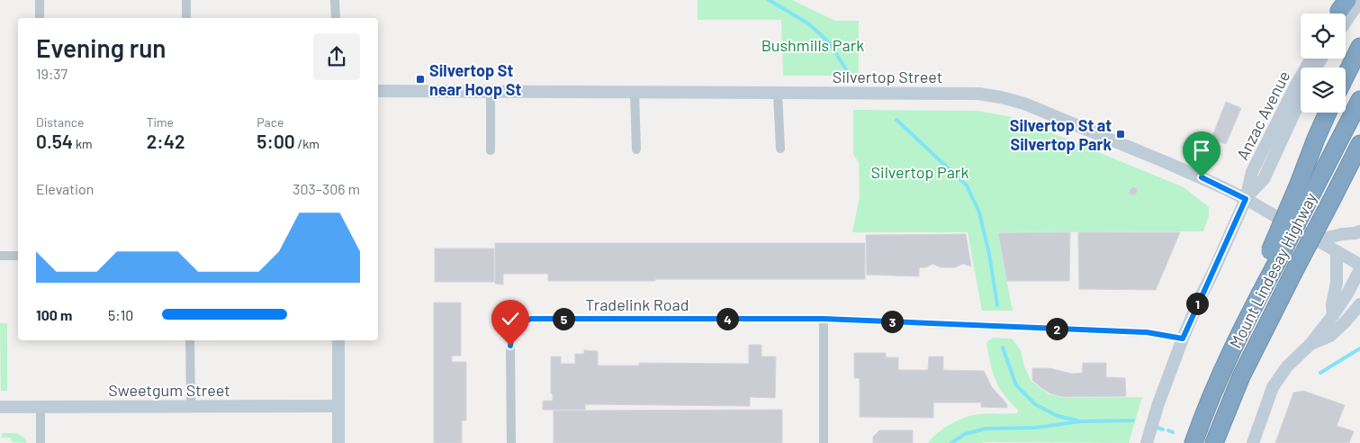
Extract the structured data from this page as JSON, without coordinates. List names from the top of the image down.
{
  "streets": {
    "highway": ["Mount Lindesay Highway"],
    "street": [
      "Silvertop Street",
      "Anzac Avenue",
      "Tradelink Road",
      "Sweetgum Street"
    ]
  },
  "crossings": [
    ["Silvertop Street", "Anzac Avenue"],
    ["Anzac Avenue", "Tradelink Road"]
  ],
  "parks": ["Bushmills Park", "Silvertop Park"],
  "places": {
    "transit": ["Silvertop St near Hoop St", "Silvertop St at Silvertop Park"]
  },
  "page": {
    "heading": ["Evening run", "19:37"],
    "stats": [
      ["Distance", "0.54 km"],
      ["Time", "2:42"],
      ["Pace", "5:00 /km"]
    ],
    "chart": ["Elevation", "303–306 m"],
    "pins": [
      "1",
      "4",
      "5",
      "3",
      "2"
    ],
    "list": [
      {
        "name": "100 m",
        "note": "5:10"
      }
    ]
  }
}
